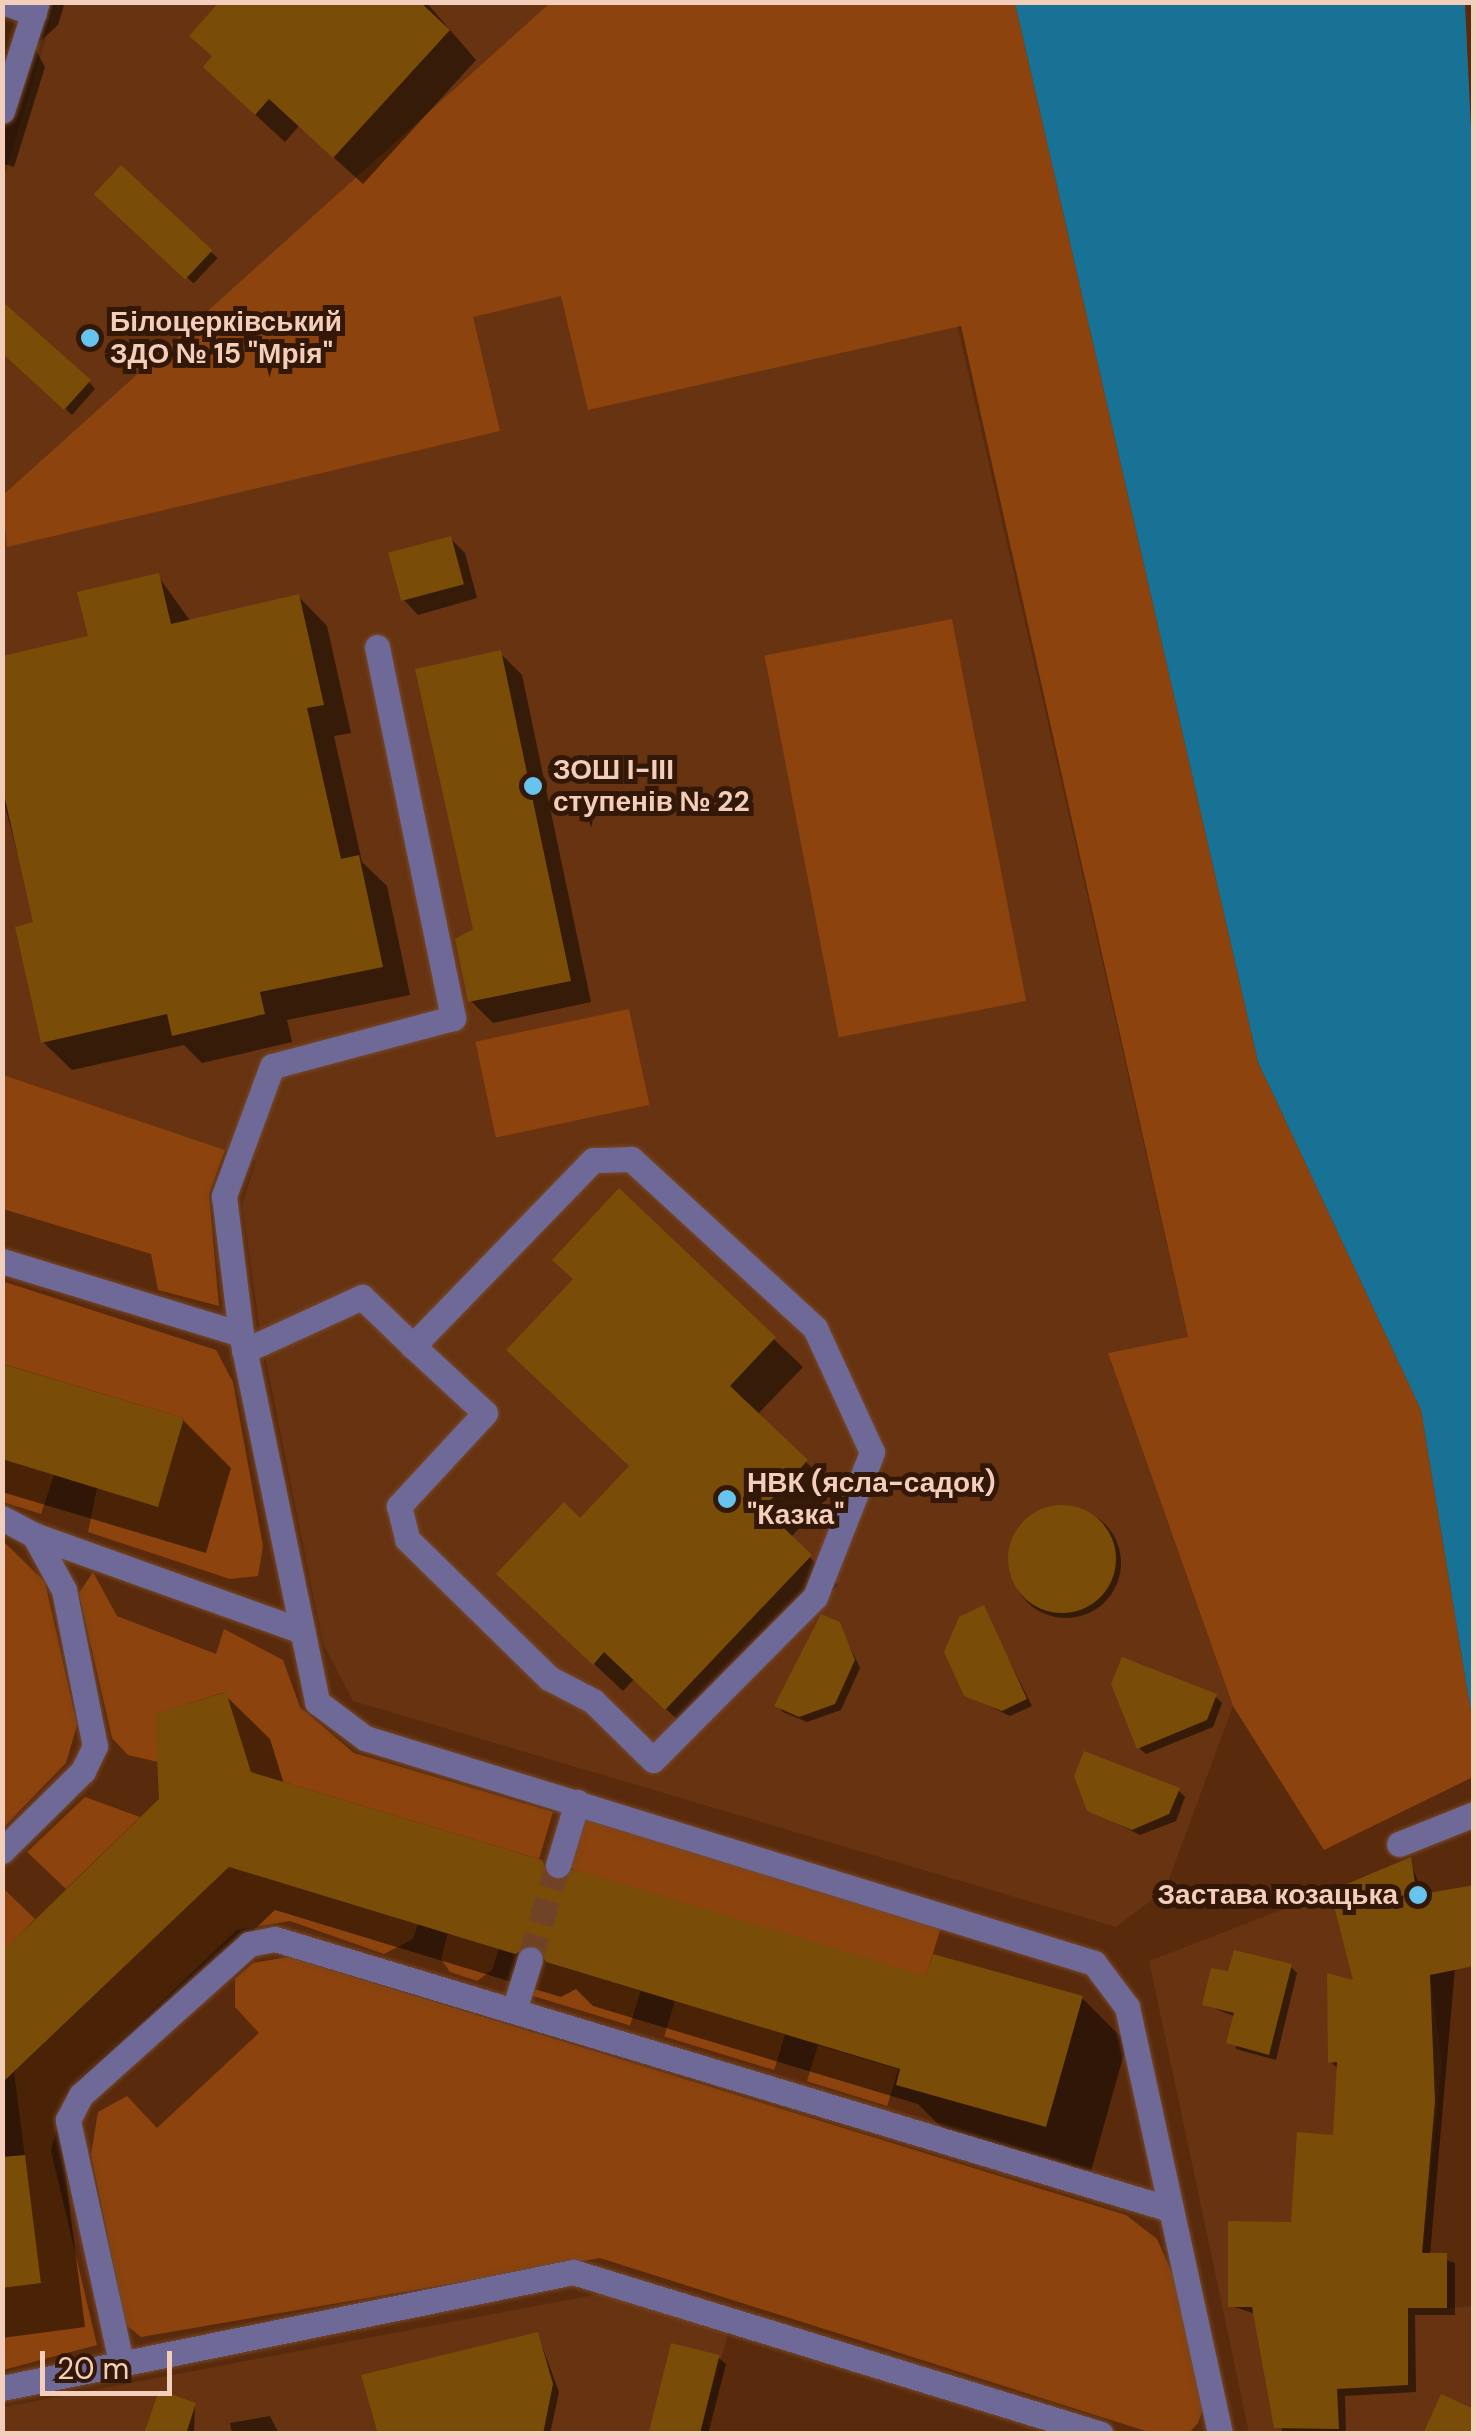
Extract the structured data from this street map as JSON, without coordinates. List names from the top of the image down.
{
  "places": [
    "Білоцерківський ЗДО № 15 \"Мрія\"",
    "ЗОШ І-ІІІ ступенів № 22",
    "НВК (ясла-садок) \"Казка\"",
    "Застава козацька"
  ],
  "scale_bar": "20 m"
}
